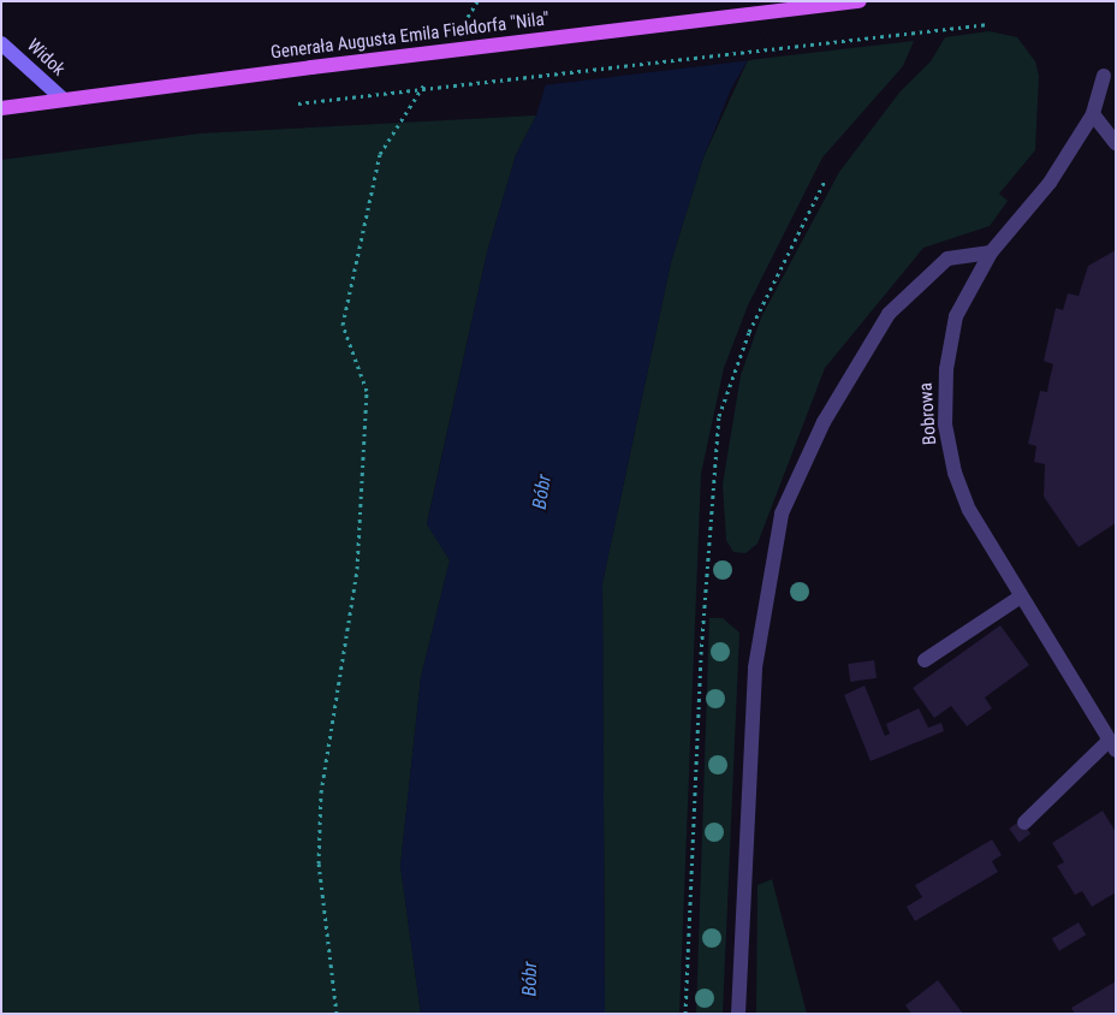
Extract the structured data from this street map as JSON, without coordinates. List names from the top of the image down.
{
  "streets": {
    "main road": ["Generała Augusta Emila Fieldorfa \"Nila\"", "Widok"],
    "street": ["Bobrowa"]
  },
  "crossings": [
    ["Generała Augusta Emila Fieldorfa \"Nila\"", "Widok"]
  ],
  "water": ["Bóbr"]
}
